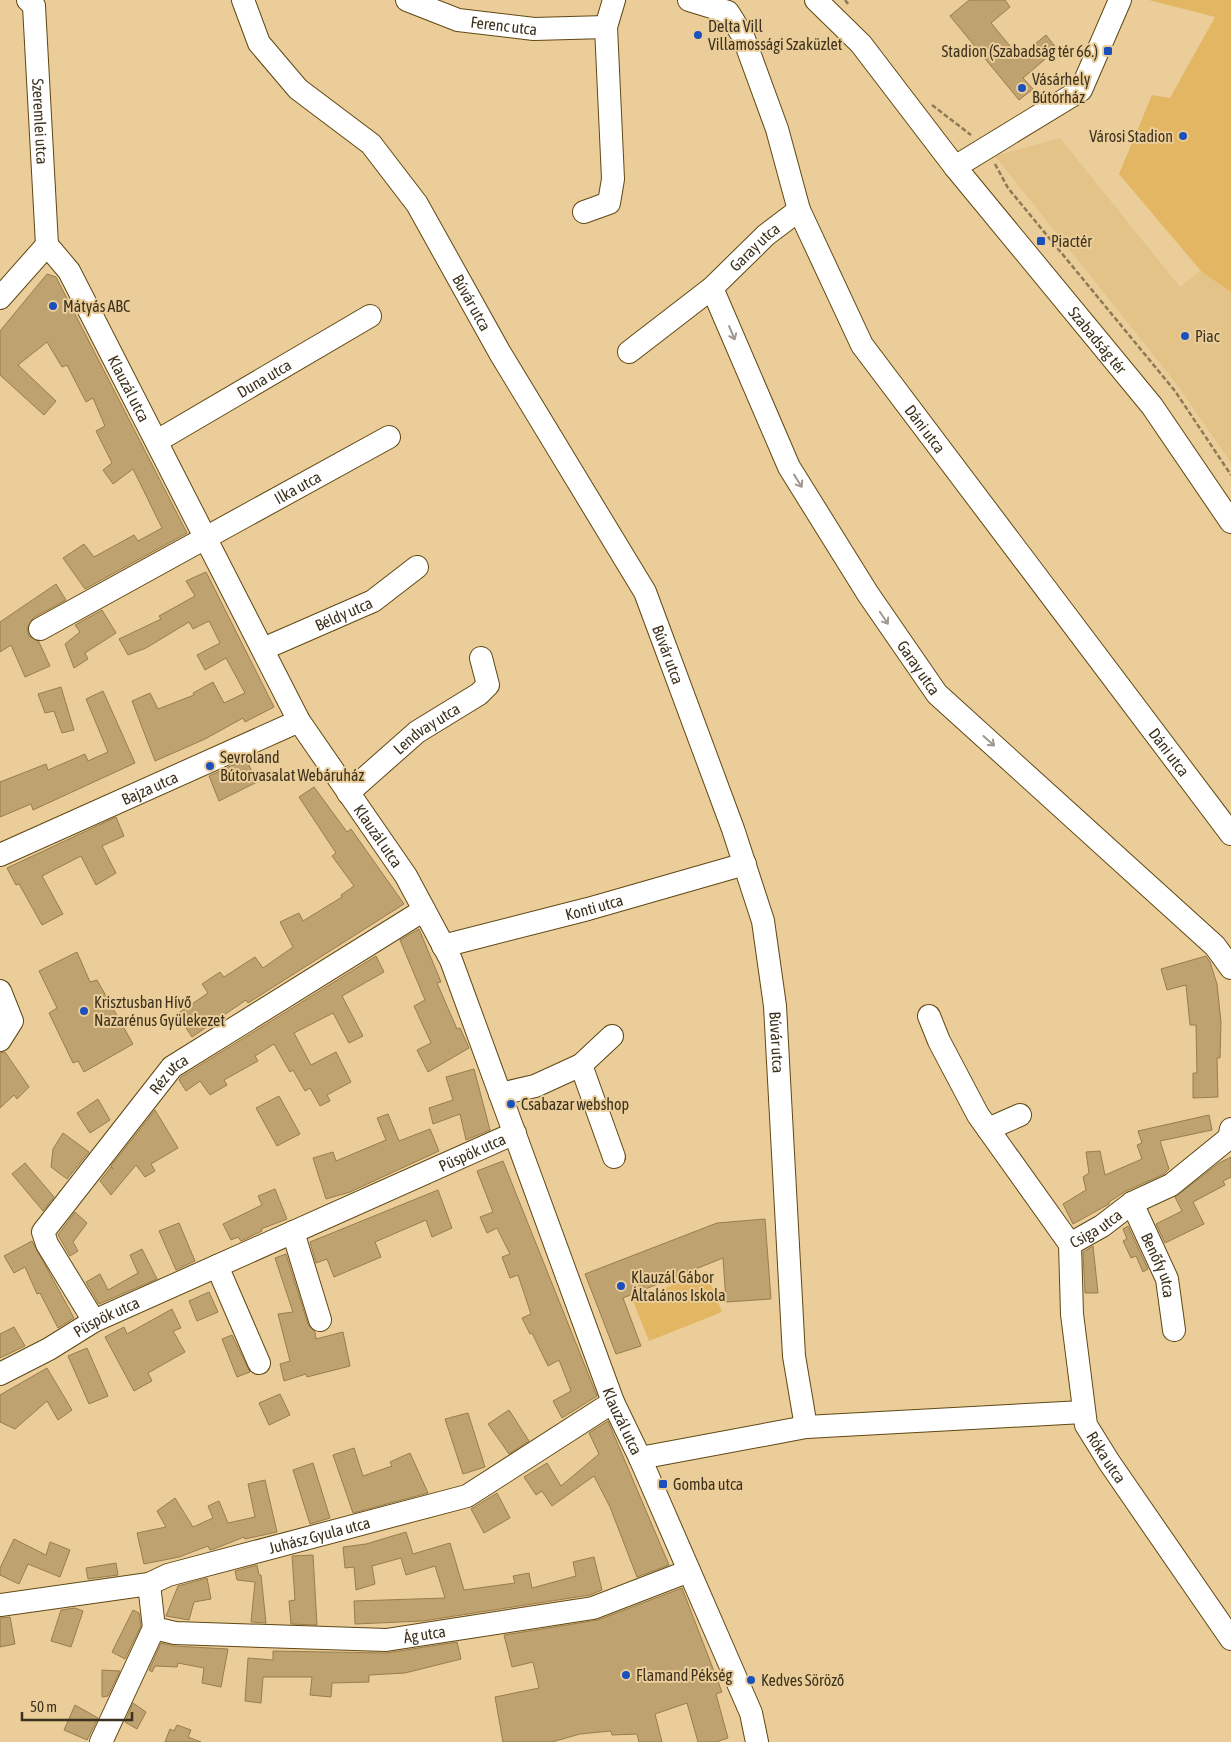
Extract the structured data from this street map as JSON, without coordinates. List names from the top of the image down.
{
  "streets": {
    "street": [
      "Ferenc utca",
      "Szeremlei utca",
      "Garay utca",
      "Búvár utca",
      "Szabadság tér",
      "Duna utca",
      "Klauzál utca",
      "Dáni utca",
      "Ilka utca",
      "Béldy utca",
      "Lendvay utca",
      "Bajza utca",
      "Konti utca",
      "Réz utca",
      "Püspök utca",
      "Csiga utca",
      "Benőfy utca",
      "Róka utca",
      "Juhász Gyula utca",
      "Ág utca"
    ]
  },
  "crossings": [
    ["Szeremlei utca", "Klauzál utca"],
    ["Garay utca", "Dáni utca"],
    ["Búvár utca", "Konti utca"],
    ["Duna utca", "Klauzál utca"],
    ["Klauzál utca", "Ilka utca"],
    ["Klauzál utca", "Béldy utca"],
    ["Klauzál utca", "Lendvay utca"],
    ["Klauzál utca", "Bajza utca"],
    ["Klauzál utca", "Konti utca"],
    ["Klauzál utca", "Réz utca"],
    ["Klauzál utca", "Püspök utca"],
    ["Klauzál utca", "Juhász Gyula utca"],
    ["Klauzál utca", "Ág utca"],
    ["Réz utca", "Püspök utca"],
    ["Csiga utca", "Benőfy utca"],
    ["Csiga utca", "Róka utca"]
  ],
  "one_way": ["Garay utca"],
  "places": {
    "other": [
      "Delta Vill Villamossági Szaküzlet",
      "Vásárhely Bútorház",
      "Városi Stadion",
      "Mátyás ABC",
      "Piac",
      "Sevroland Bútorvasalat Webáruház",
      "Krisztusban Hívő Nazarénus Gyülekezet",
      "Csabazar webshop",
      "Klauzál Gábor Általános Iskola",
      "Flamand Pékség",
      "Kedves Söröző"
    ],
    "transit": ["Stadion (Szabadság tér 66.)", "Piactér", "Gomba utca"]
  },
  "scale_bar": "50 m"
}
